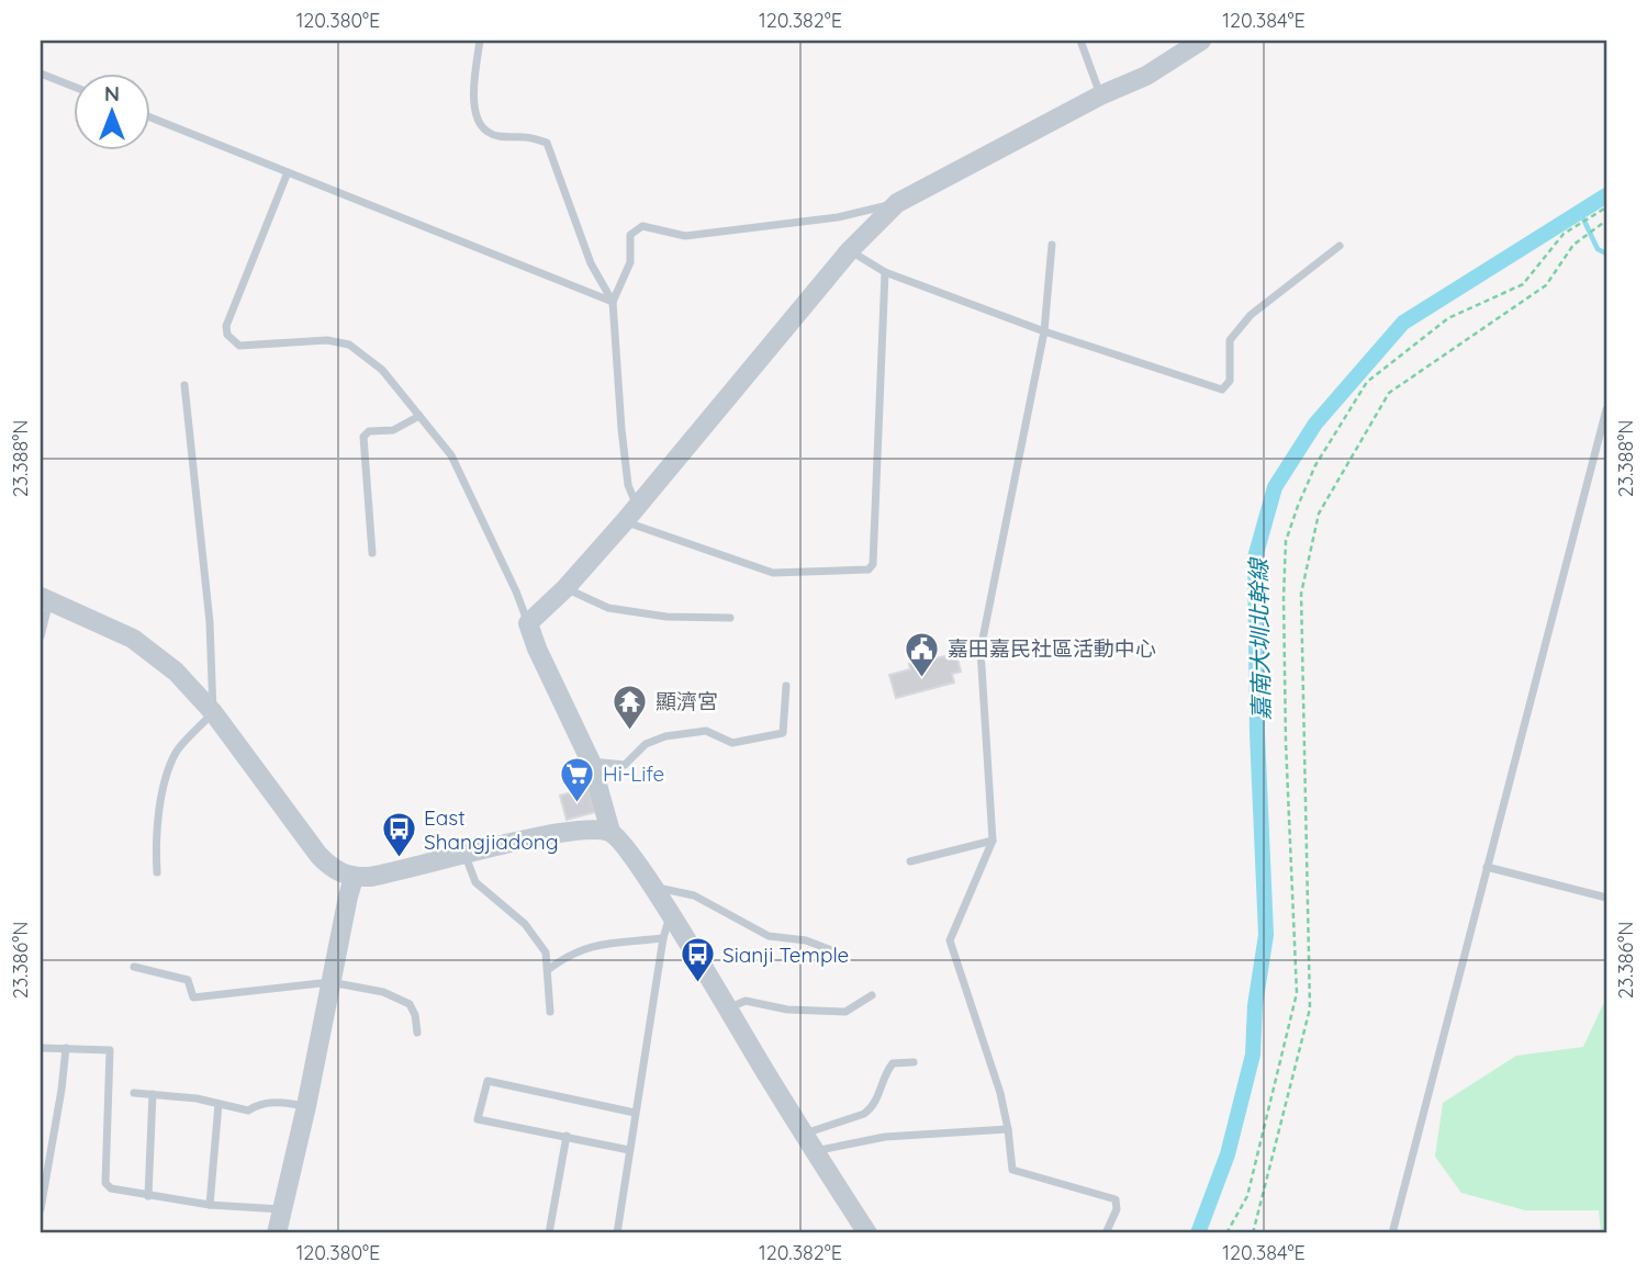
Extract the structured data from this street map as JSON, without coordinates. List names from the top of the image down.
{
  "water": ["嘉南大圳北幹線"],
  "places": {
    "public building": ["嘉田嘉民社區活動中心"],
    "temple": ["顯濟宮"],
    "supermarket": ["Hi-Life"],
    "bus stop": ["East Shangjiadong", "Sianji Temple"]
  },
  "north": "top",
  "coordinates": [
    "120.380°E",
    "120.382°E",
    "120.384°E",
    "23.388°N",
    "23.386°N"
  ]
}
